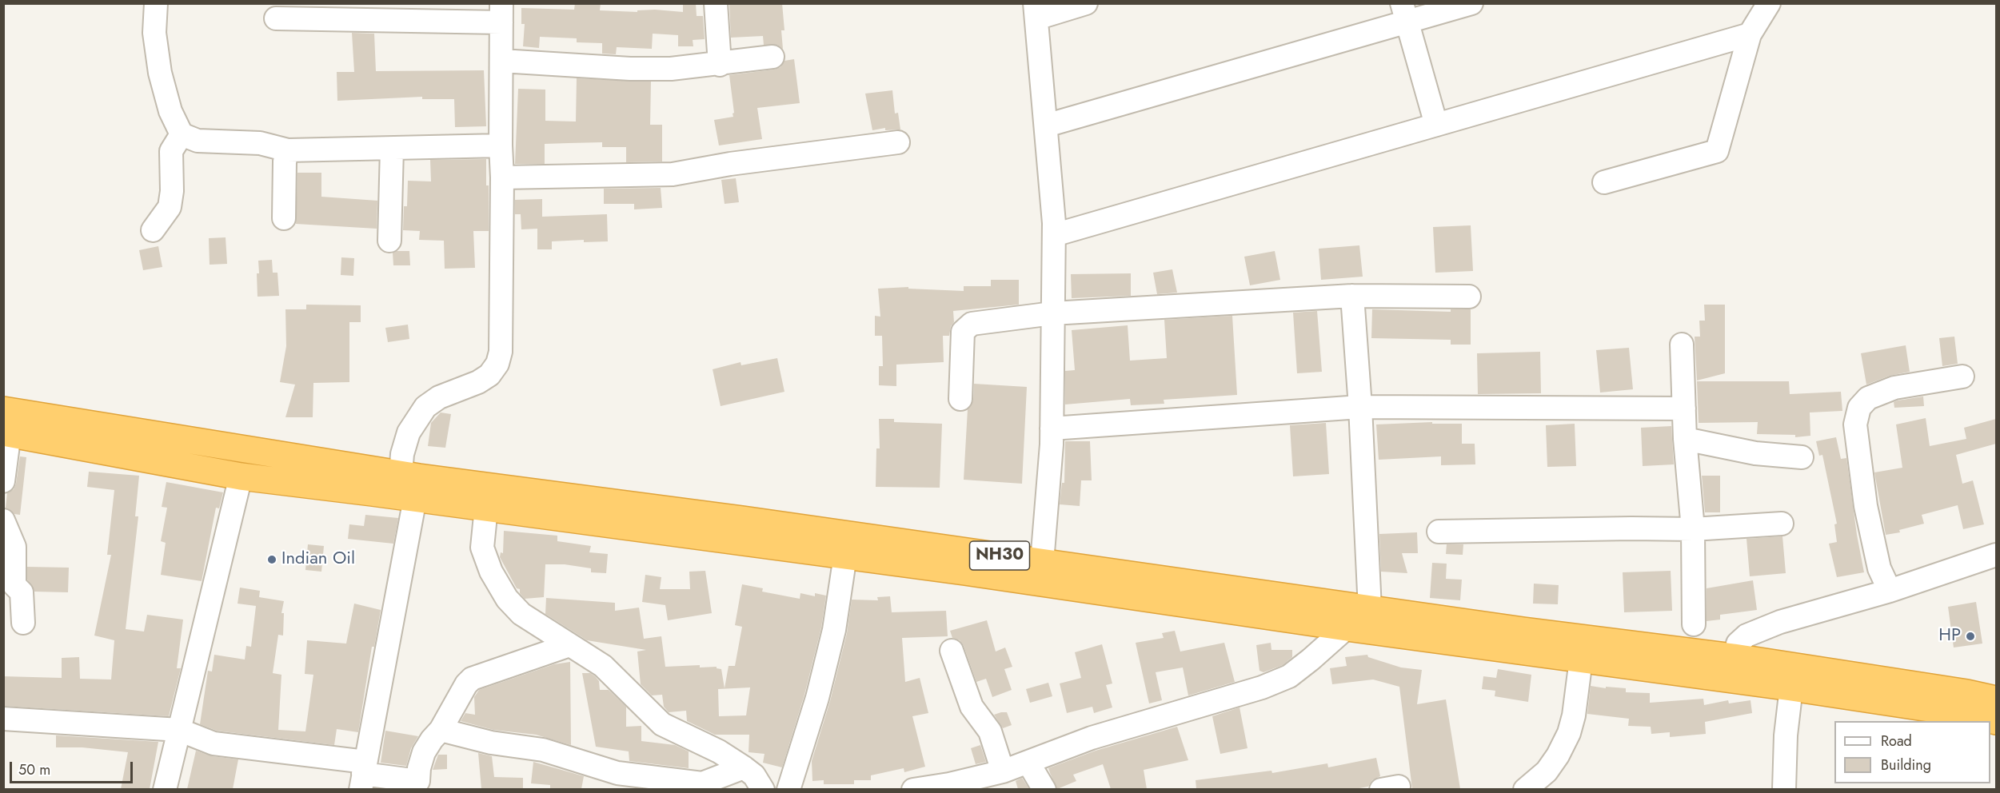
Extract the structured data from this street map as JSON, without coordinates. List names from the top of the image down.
{
  "streets": {
    "highway": ["NH30"]
  },
  "places": ["Indian Oil", "HP"],
  "legend": ["Road", "Building"],
  "scale_bar": "50 m"
}
